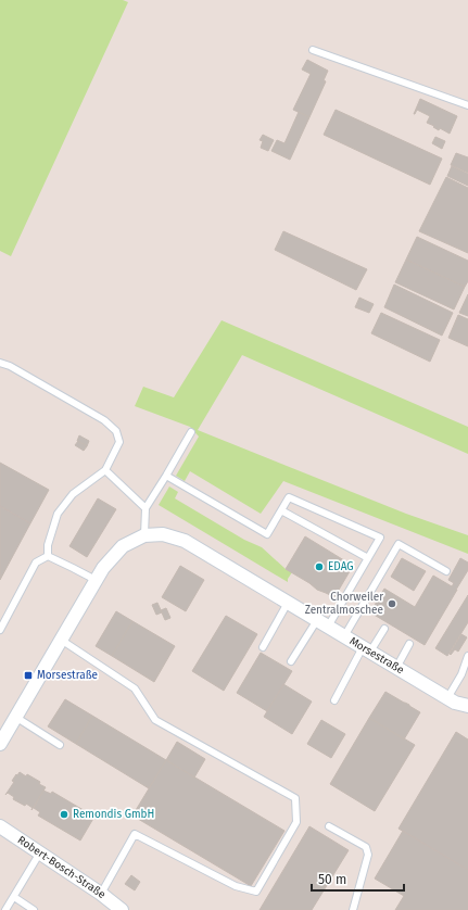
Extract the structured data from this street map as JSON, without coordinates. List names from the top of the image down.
{
  "streets": {
    "street": ["Morsestraße", "Robert-Bosch-Straße"]
  },
  "places": {
    "other": ["EDAG", "Chorweiler Zentralmoschee", "Remondis GmbH"],
    "transit": ["Morsestraße"]
  },
  "scale_bar": "50 m"
}
